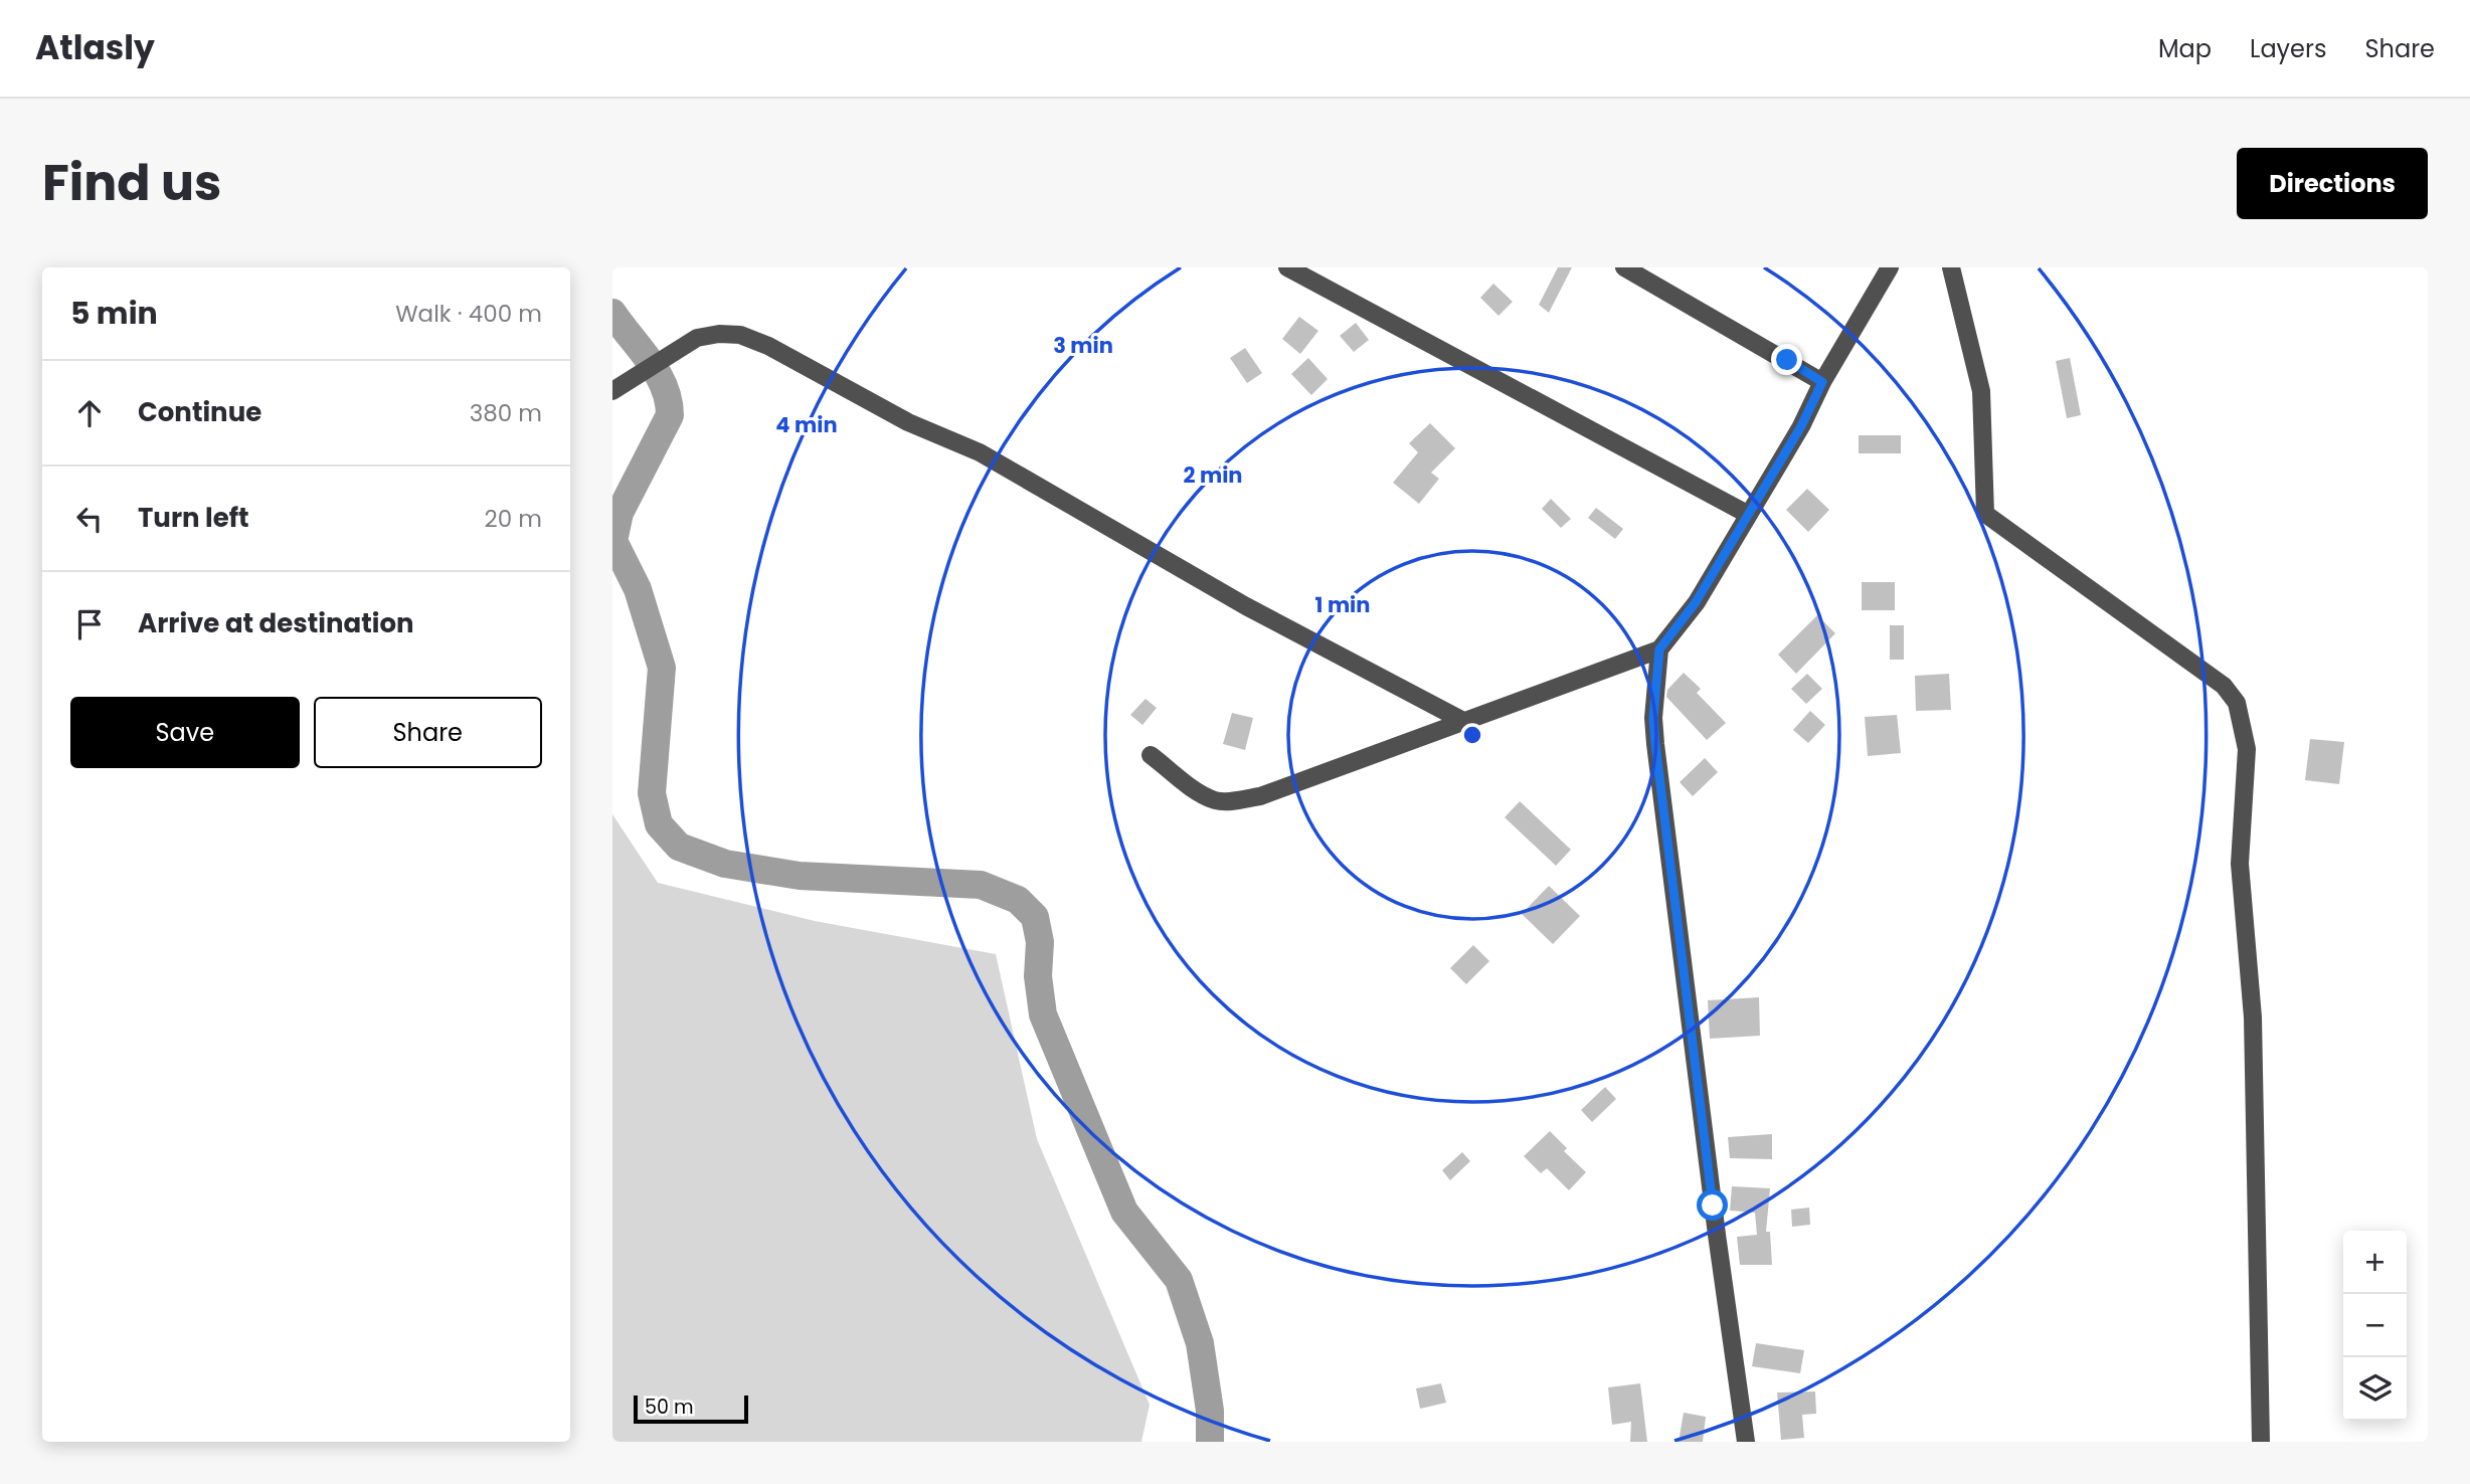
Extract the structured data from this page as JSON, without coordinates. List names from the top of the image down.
{
  "scale_bar": "50 m",
  "page": {
    "header": "Atlasly",
    "nav": ["Map", "Layers", "Share"],
    "title": "Find us",
    "buttons": [
      "Directions",
      ["Save", "Share"]
    ],
    "heading": ["5 min", "Walk · 400 m"],
    "list": [
      ["Continue", "380 m"],
      ["Turn left", "20 m"],
      "Arrive at destination"
    ],
    "map_buttons": ["+", "−"],
    "scale": "50 m"
  },
  "rings": [
    "3 min",
    "4 min",
    "2 min",
    "1 min"
  ]
}
